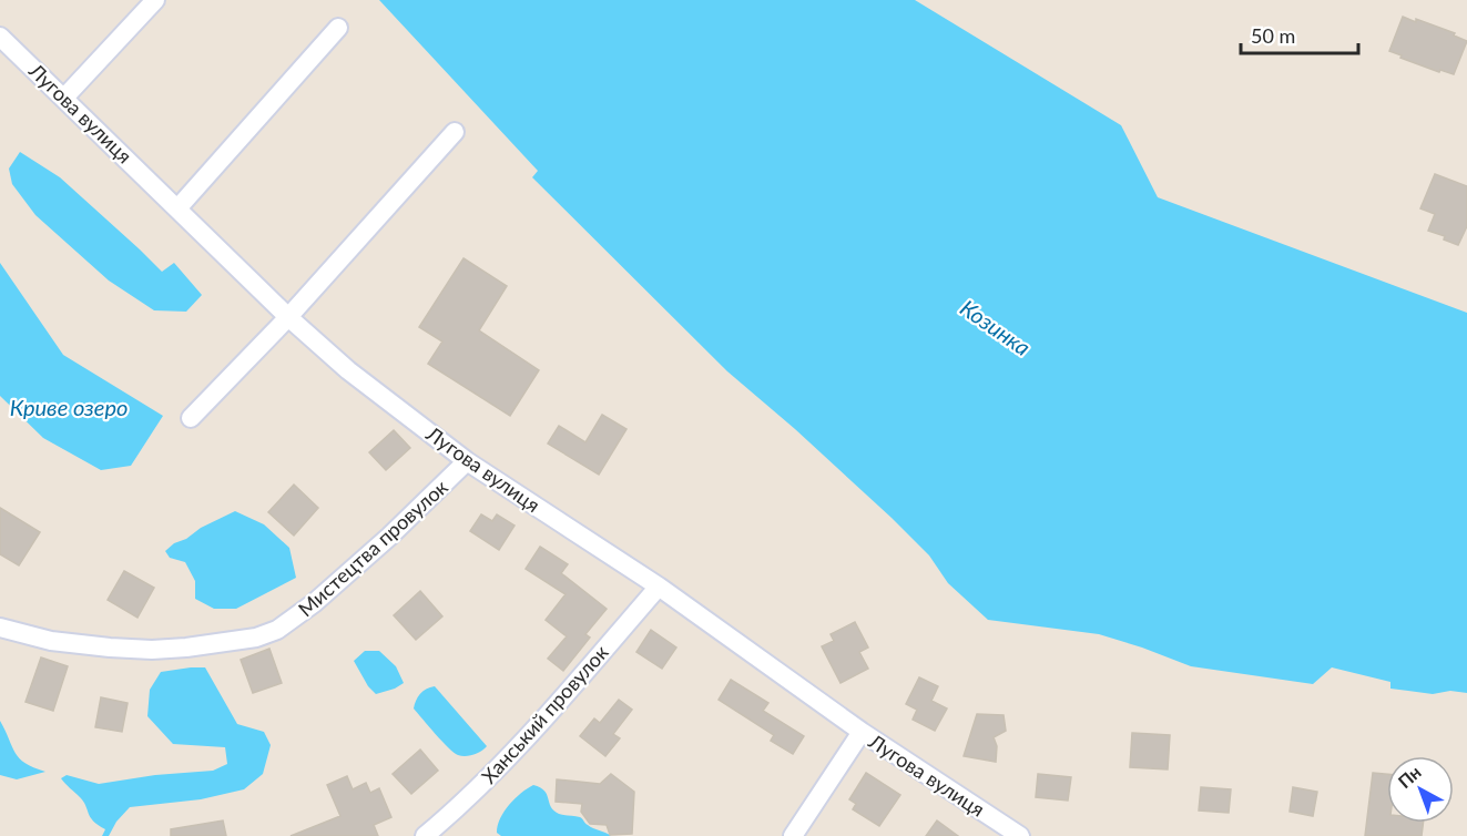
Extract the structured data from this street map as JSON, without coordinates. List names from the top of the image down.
{
  "streets": {
    "street": ["Лугова вулиця", "Мистецтва провулок", "Ханський провулок"]
  },
  "crossings": [
    ["Лугова вулиця", "Мистецтва провулок"],
    ["Лугова вулиця", "Ханський провулок"]
  ],
  "water": ["Козинка", "Криве озеро"],
  "scale_bar": "50 m",
  "north": "top left"
}
